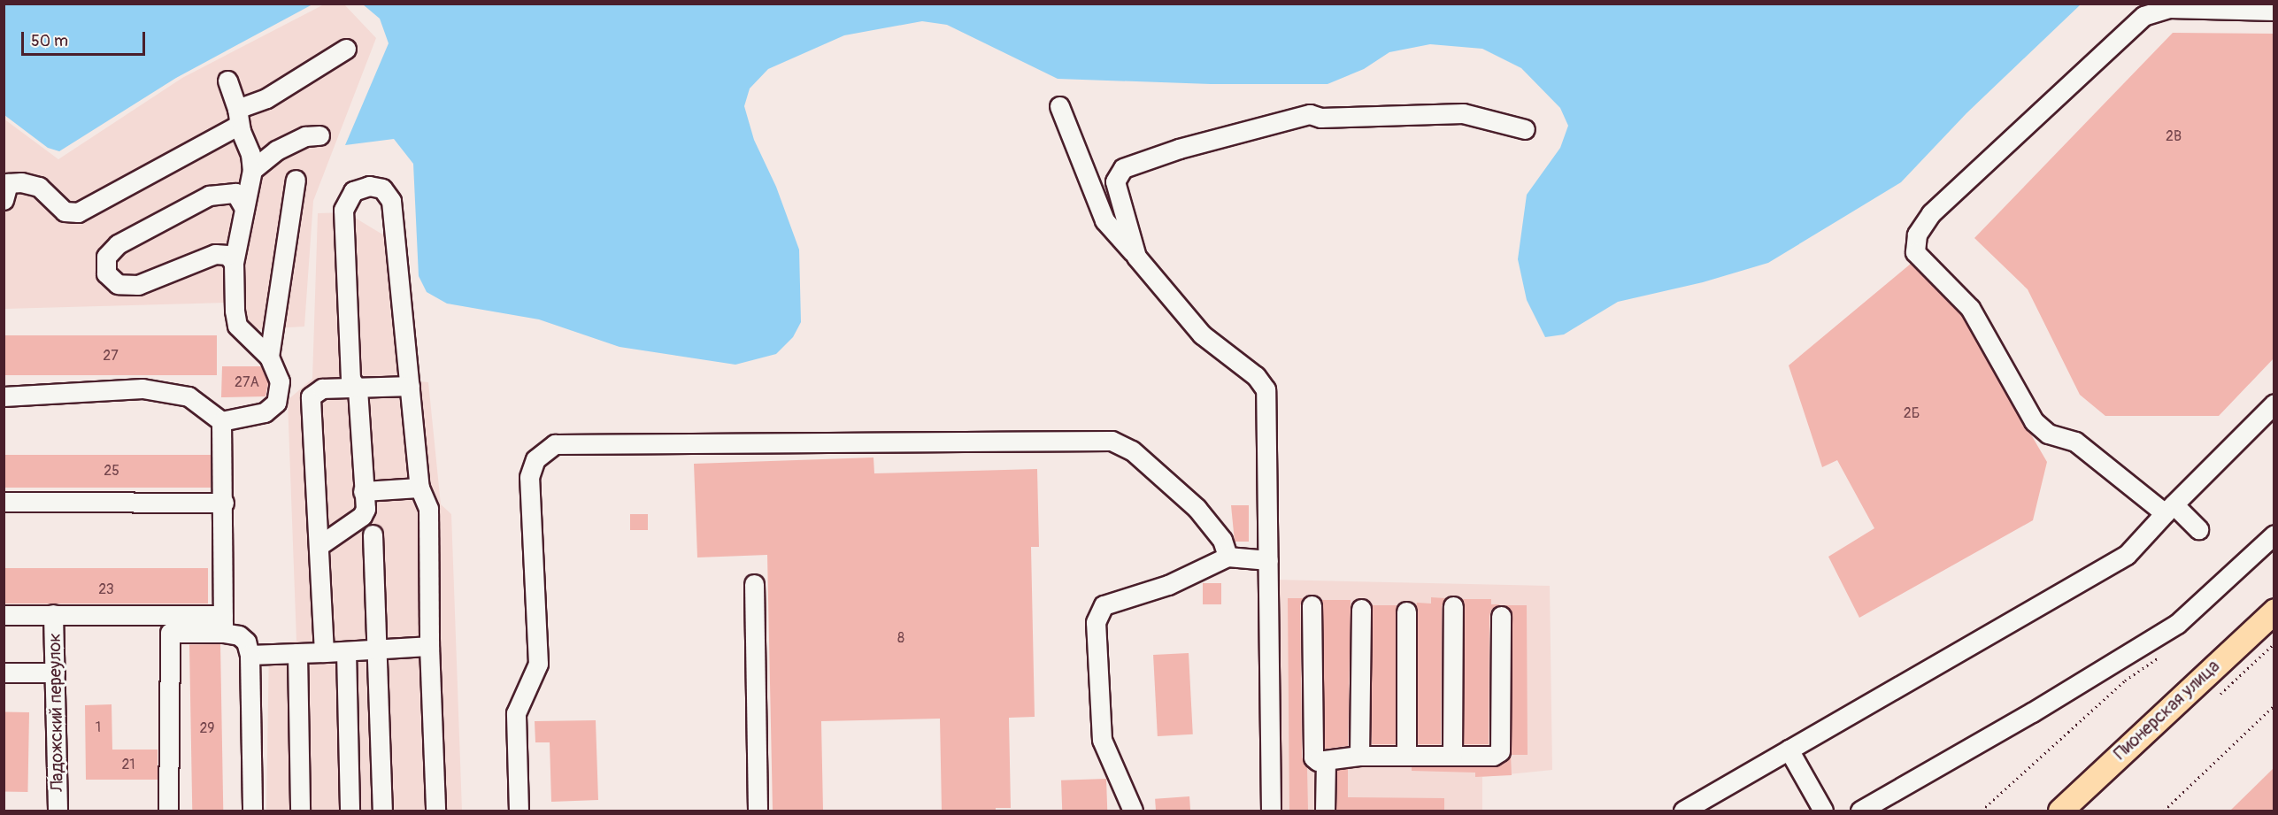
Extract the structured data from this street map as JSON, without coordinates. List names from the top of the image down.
{
  "streets": {
    "main road": ["Пионерская улица"],
    "street": ["Ладожский переулок"]
  },
  "house_numbers": [
    "2В",
    "27",
    "27А",
    "2Б",
    "25",
    "23",
    "8",
    "1",
    "29",
    "21"
  ],
  "scale_bar": "50 m"
}
